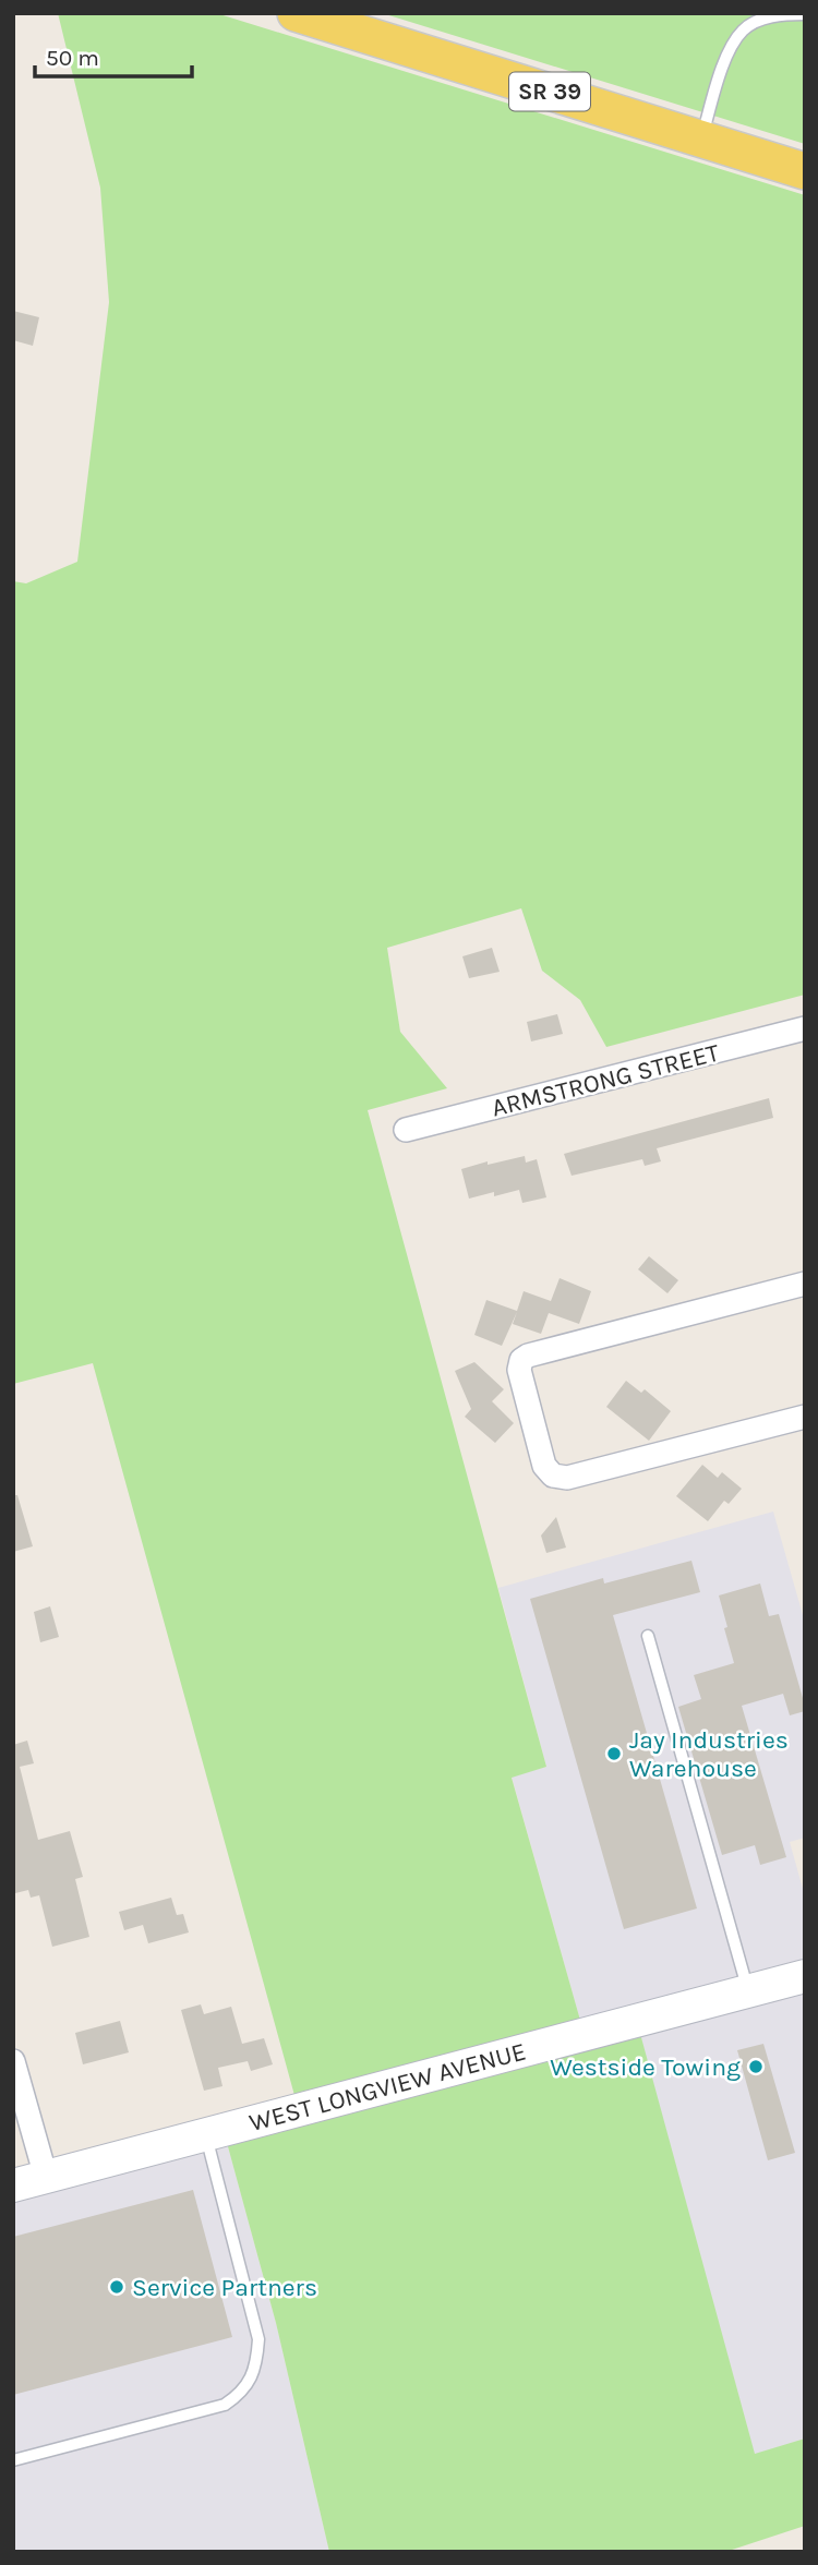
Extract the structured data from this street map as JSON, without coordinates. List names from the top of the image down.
{
  "streets": {
    "main road": ["SR 39"],
    "street": ["ARMSTRONG STREET", "WEST LONGVIEW AVENUE"]
  },
  "places": ["Jay Industries Warehouse", "Westside Towing", "Service Partners"],
  "scale_bar": "50 m"
}
